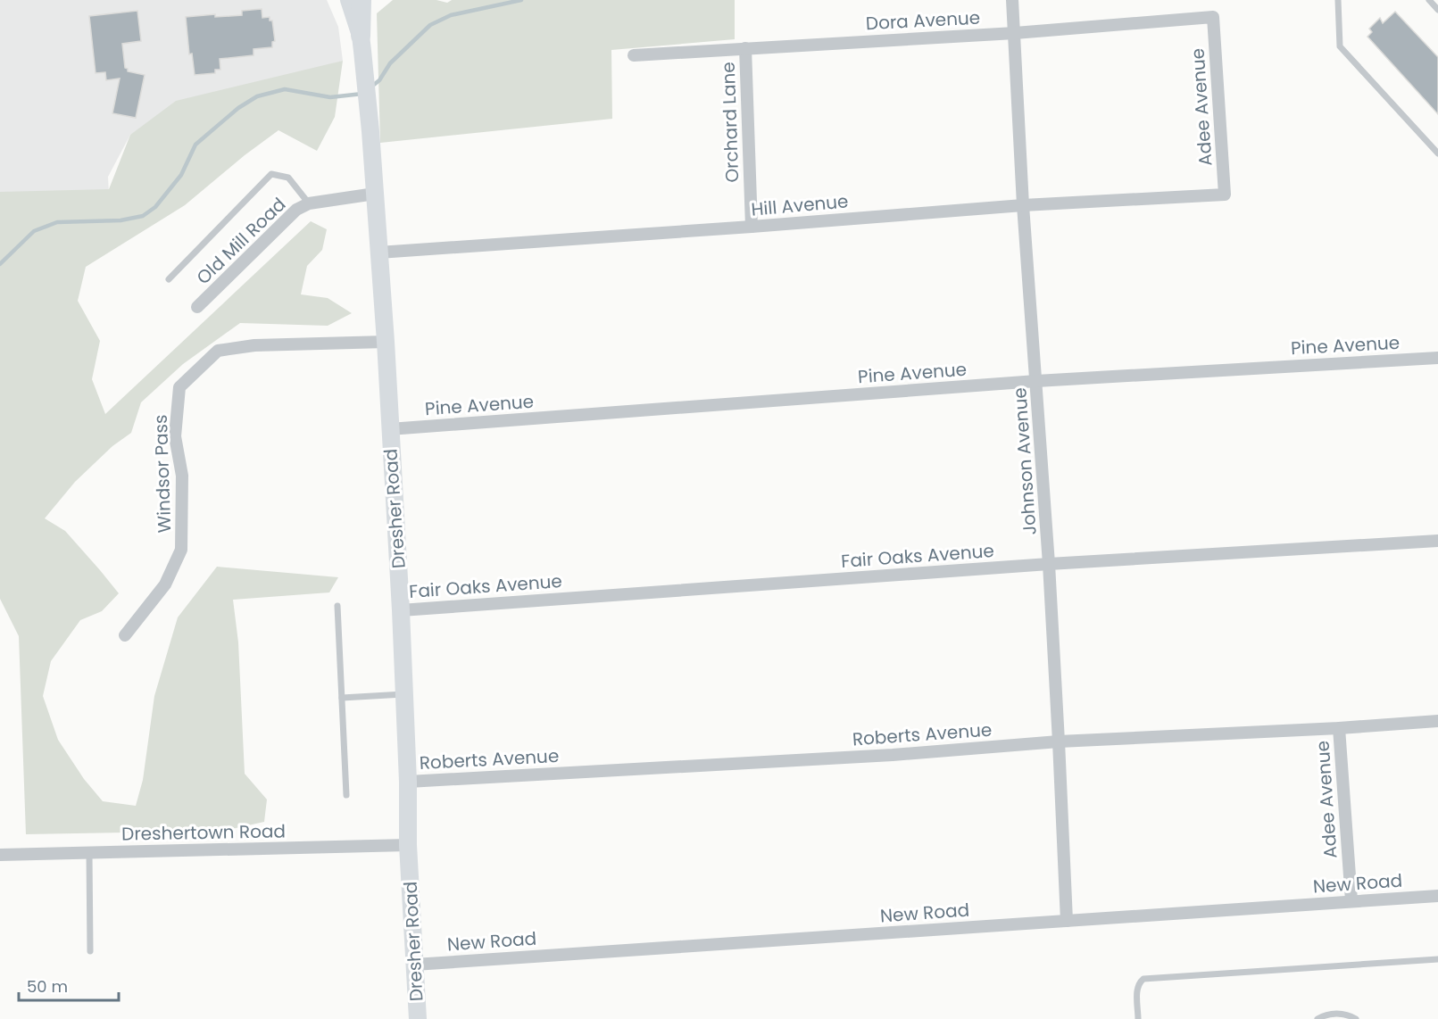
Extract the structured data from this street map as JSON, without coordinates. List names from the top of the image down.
{
  "streets": {
    "main road": ["Dresher Road"],
    "street": [
      "Dora Avenue",
      "Adee Avenue",
      "Orchard Lane",
      "Hill Avenue",
      "Old Mill Road",
      "Pine Avenue",
      "Johnson Avenue",
      "Windsor Pass",
      "Fair Oaks Avenue",
      "Roberts Avenue",
      "Dreshertown Road",
      "New Road"
    ]
  },
  "crossings": [
    ["Dora Avenue", "Adee Avenue"],
    ["Dora Avenue", "Orchard Lane"],
    ["Dora Avenue", "Johnson Avenue"],
    ["Adee Avenue", "Hill Avenue"],
    ["Adee Avenue", "Roberts Avenue"],
    ["Adee Avenue", "New Road"],
    ["Orchard Lane", "Hill Avenue"],
    ["Hill Avenue", "Johnson Avenue"],
    ["Hill Avenue", "Dresher Road"],
    ["Old Mill Road", "Dresher Road"],
    ["Pine Avenue", "Johnson Avenue"],
    ["Pine Avenue", "Dresher Road"],
    ["Johnson Avenue", "Fair Oaks Avenue"],
    ["Johnson Avenue", "Roberts Avenue"],
    ["Johnson Avenue", "New Road"],
    ["Windsor Pass", "Dresher Road"],
    ["Dresher Road", "Fair Oaks Avenue"],
    ["Dresher Road", "Roberts Avenue"],
    ["Dresher Road", "Dreshertown Road"],
    ["Dresher Road", "New Road"]
  ],
  "scale_bar": "50 m"
}
